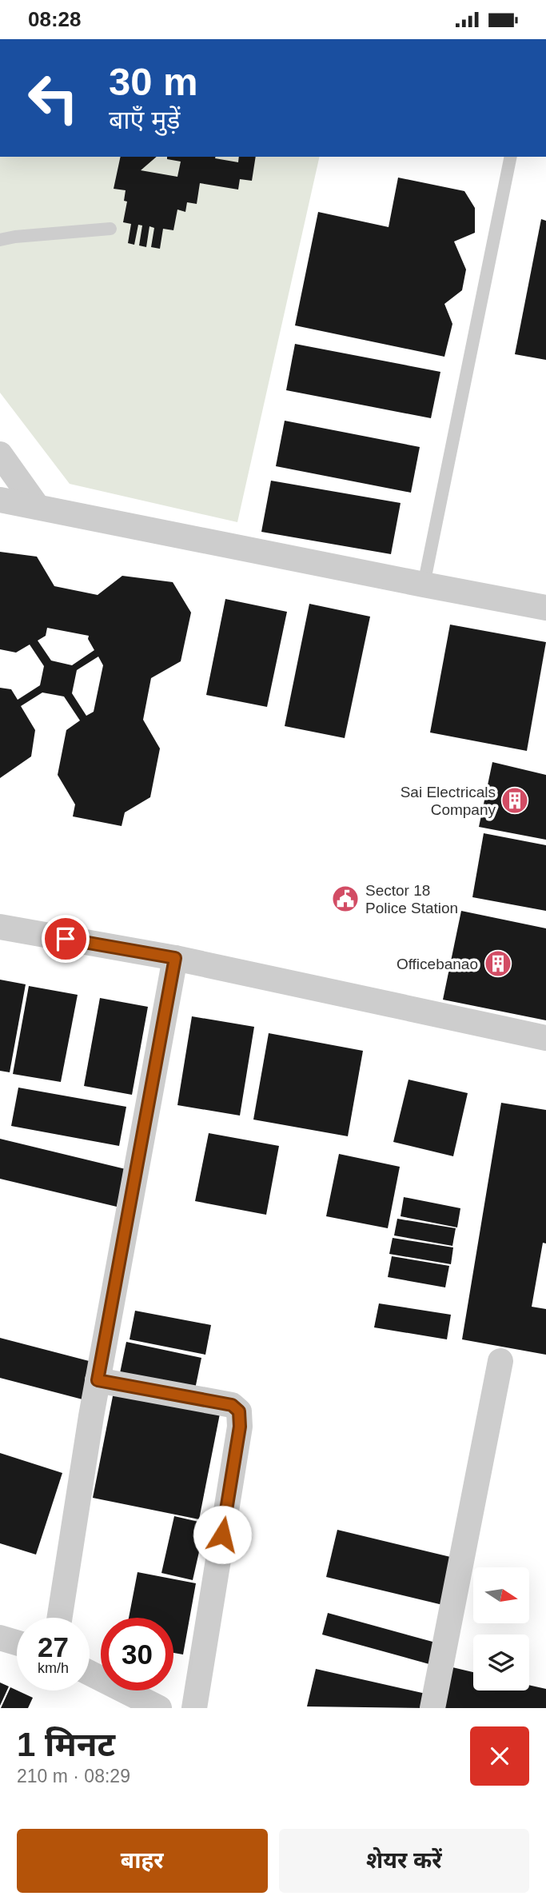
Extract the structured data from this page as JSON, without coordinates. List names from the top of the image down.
{
  "places": {
    "building": ["Sai Electricals Company", "Officebanao"],
    "public building": ["Sector 18 Police Station"]
  },
  "north": "right",
  "page": {
    "status": "08:28",
    "turn": ["30 m", "बाएँ मुड़ें"],
    "speed": "27 km/h",
    "limit": "30",
    "heading": ["1 मिनट", "210 m · 08:29"],
    "buttons": ["बाहर", "शेयर करें"]
  }
}
